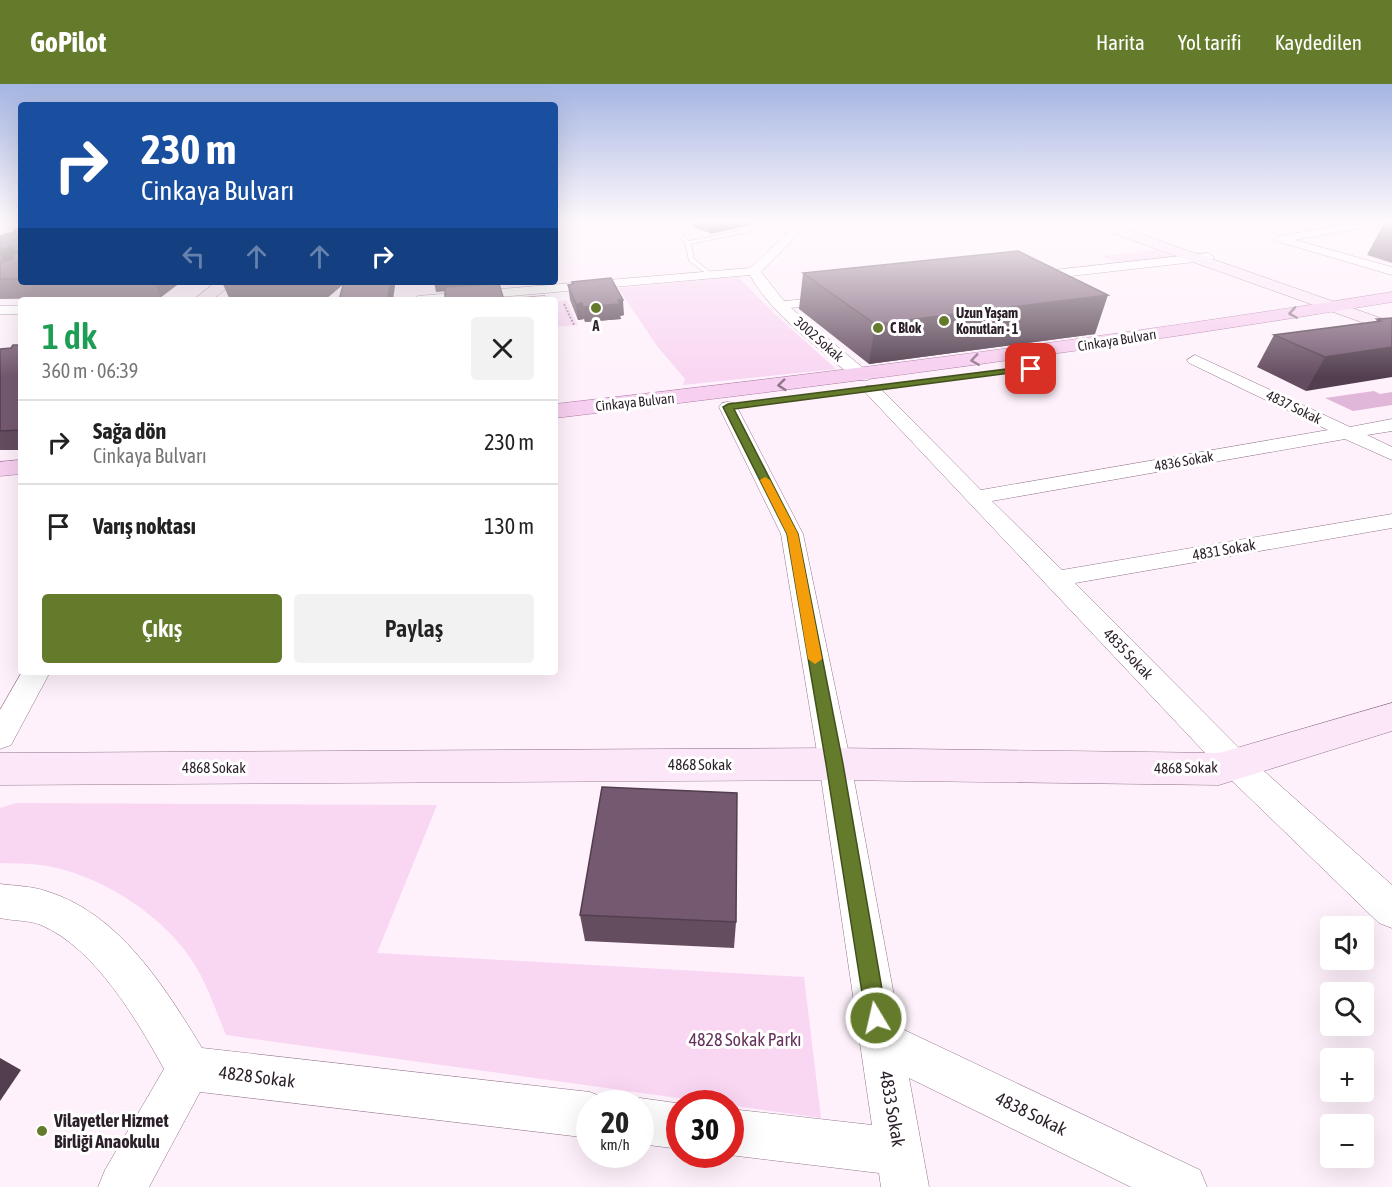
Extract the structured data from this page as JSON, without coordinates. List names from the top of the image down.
{
  "streets": {
    "main road": ["Cinkaya Bulvarı"],
    "street": [
      "3002 Sokak",
      "4837 Sokak",
      "4836 Sokak",
      "4831 Sokak",
      "4835 Sokak",
      "4868 Sokak",
      "4828 Sokak",
      "4833 Sokak",
      "4838 Sokak"
    ]
  },
  "crossings": [
    ["3002 Sokak", "Cinkaya Bulvarı"],
    ["3002 Sokak", "4835 Sokak"],
    ["Cinkaya Bulvarı", "4835 Sokak"],
    ["Cinkaya Bulvarı", "4833 Sokak"],
    ["4837 Sokak", "4836 Sokak"],
    ["4836 Sokak", "4835 Sokak"],
    ["4831 Sokak", "4835 Sokak"],
    ["4835 Sokak", "4868 Sokak"],
    ["4868 Sokak", "4833 Sokak"],
    ["4833 Sokak", "4838 Sokak"]
  ],
  "parks": ["4828 Sokak Parkı"],
  "places": [
    "A",
    "Uzun Yaşam Konutları - 1",
    "C Blok",
    "Vilayetler Hizmet Birliği Anaokulu"
  ],
  "page": {
    "header": "GoPilot",
    "nav": ["Harita", "Yol tarifi", "Kaydedilen"],
    "turn": ["230 m", "Cinkaya Bulvarı"],
    "heading": ["1 dk", "360 m · 06:39"],
    "list": [
      {
        "name": "Sağa dön",
        "note": "Cinkaya Bulvarı",
        "value": "230 m"
      },
      {
        "name": "Varış noktası",
        "value": "130 m"
      }
    ],
    "buttons": ["Çıkış", "Paylaş"],
    "map_buttons": ["+", "−"],
    "speed": "20 km/h",
    "limit": "30"
  }
}
